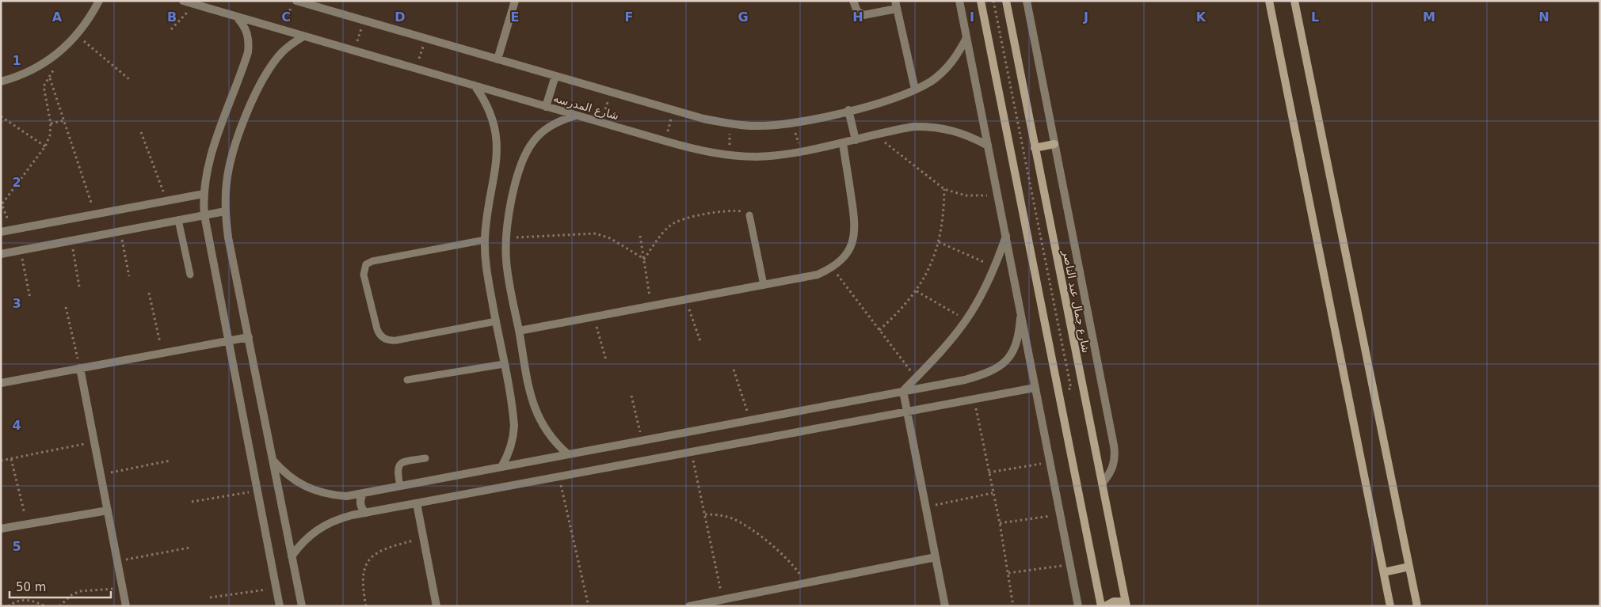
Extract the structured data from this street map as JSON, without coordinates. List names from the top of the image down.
{
  "streets": {
    "main road": ["شارع جمال عبد الناصر"],
    "street": ["شارع المدرسه"]
  },
  "scale_bar": "50 m",
  "grid": {
    "columns": [
      "A",
      "B",
      "C",
      "D",
      "E",
      "F",
      "G",
      "H",
      "I",
      "J",
      "K",
      "L",
      "M",
      "N"
    ],
    "rows": [
      "1",
      "2",
      "3",
      "4",
      "5"
    ]
  }
}
